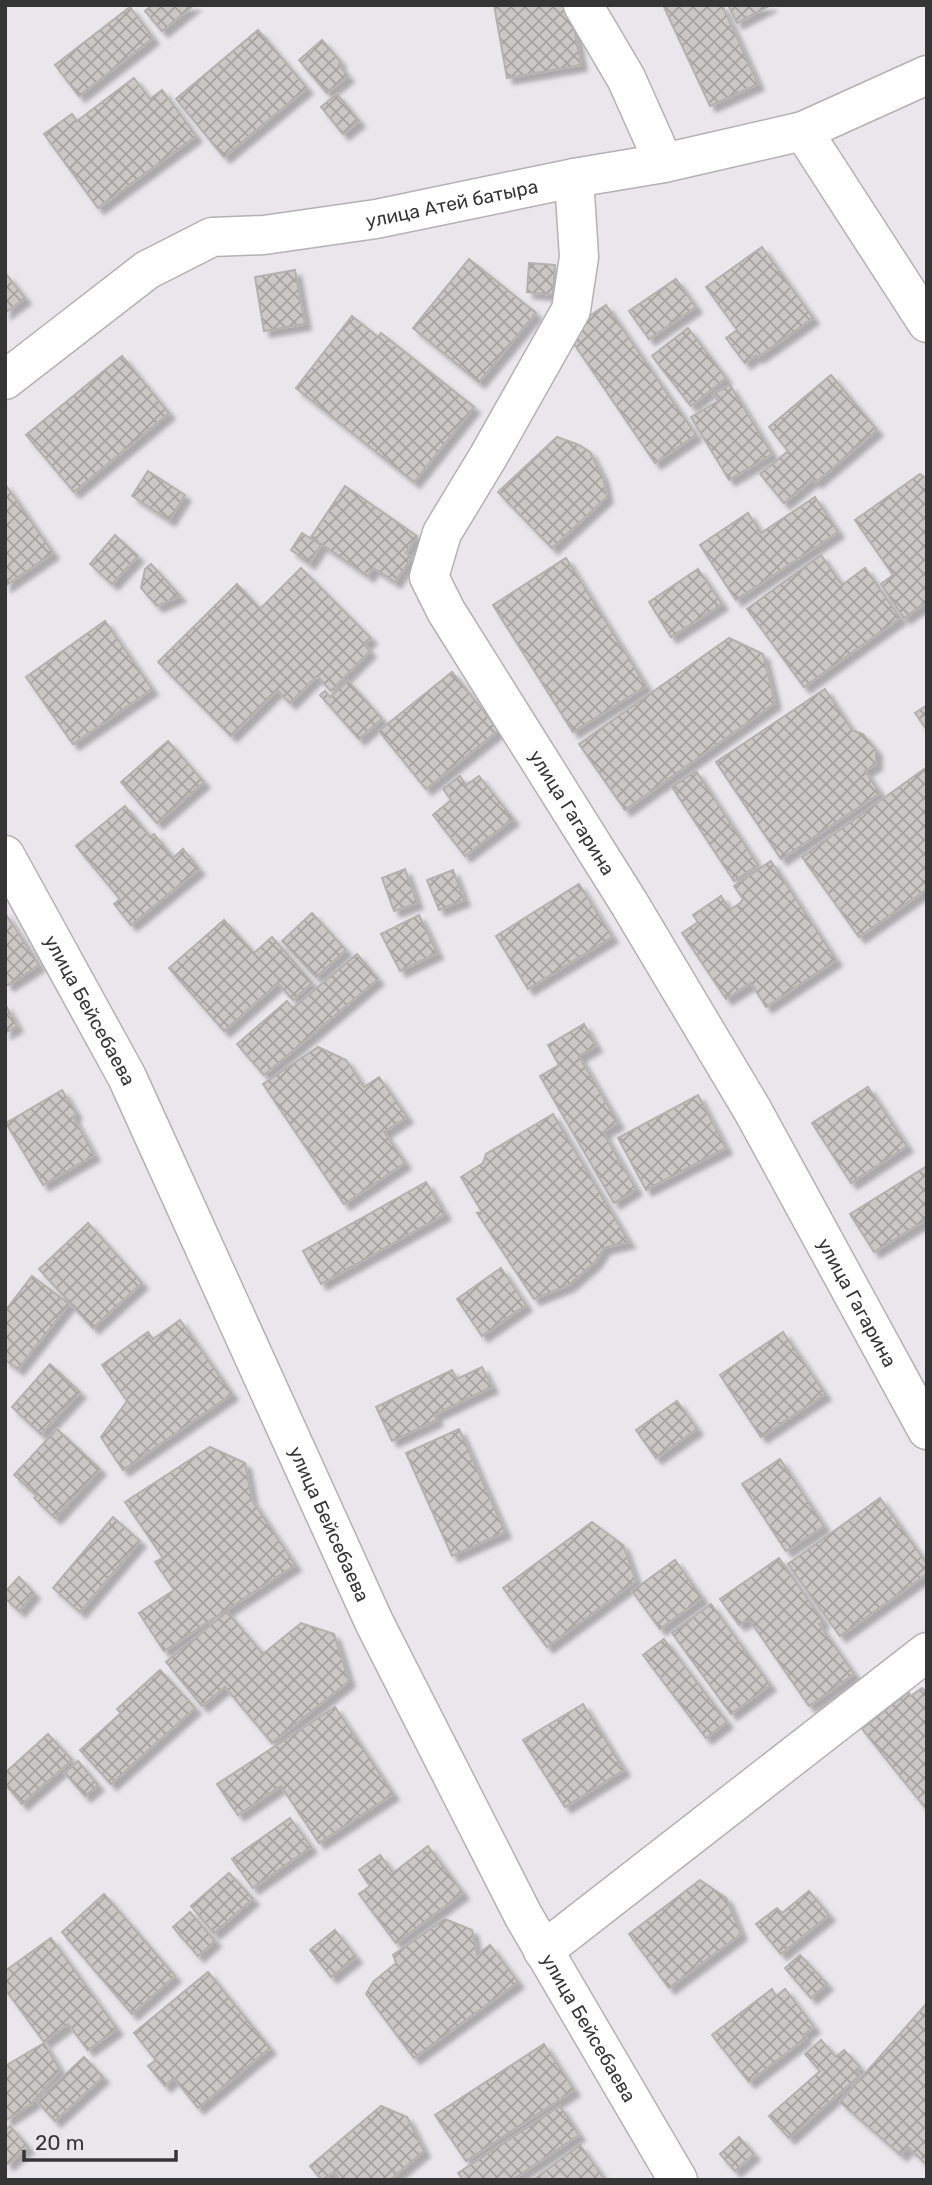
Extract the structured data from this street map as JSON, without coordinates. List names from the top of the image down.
{
  "streets": {
    "street": ["улица Атей батыра", "улица Гагарина", "улица Бейсебаева"]
  },
  "crossings": [
    ["улица Атей батыра", "улица Гагарина"]
  ],
  "scale_bar": "20 m"
}
